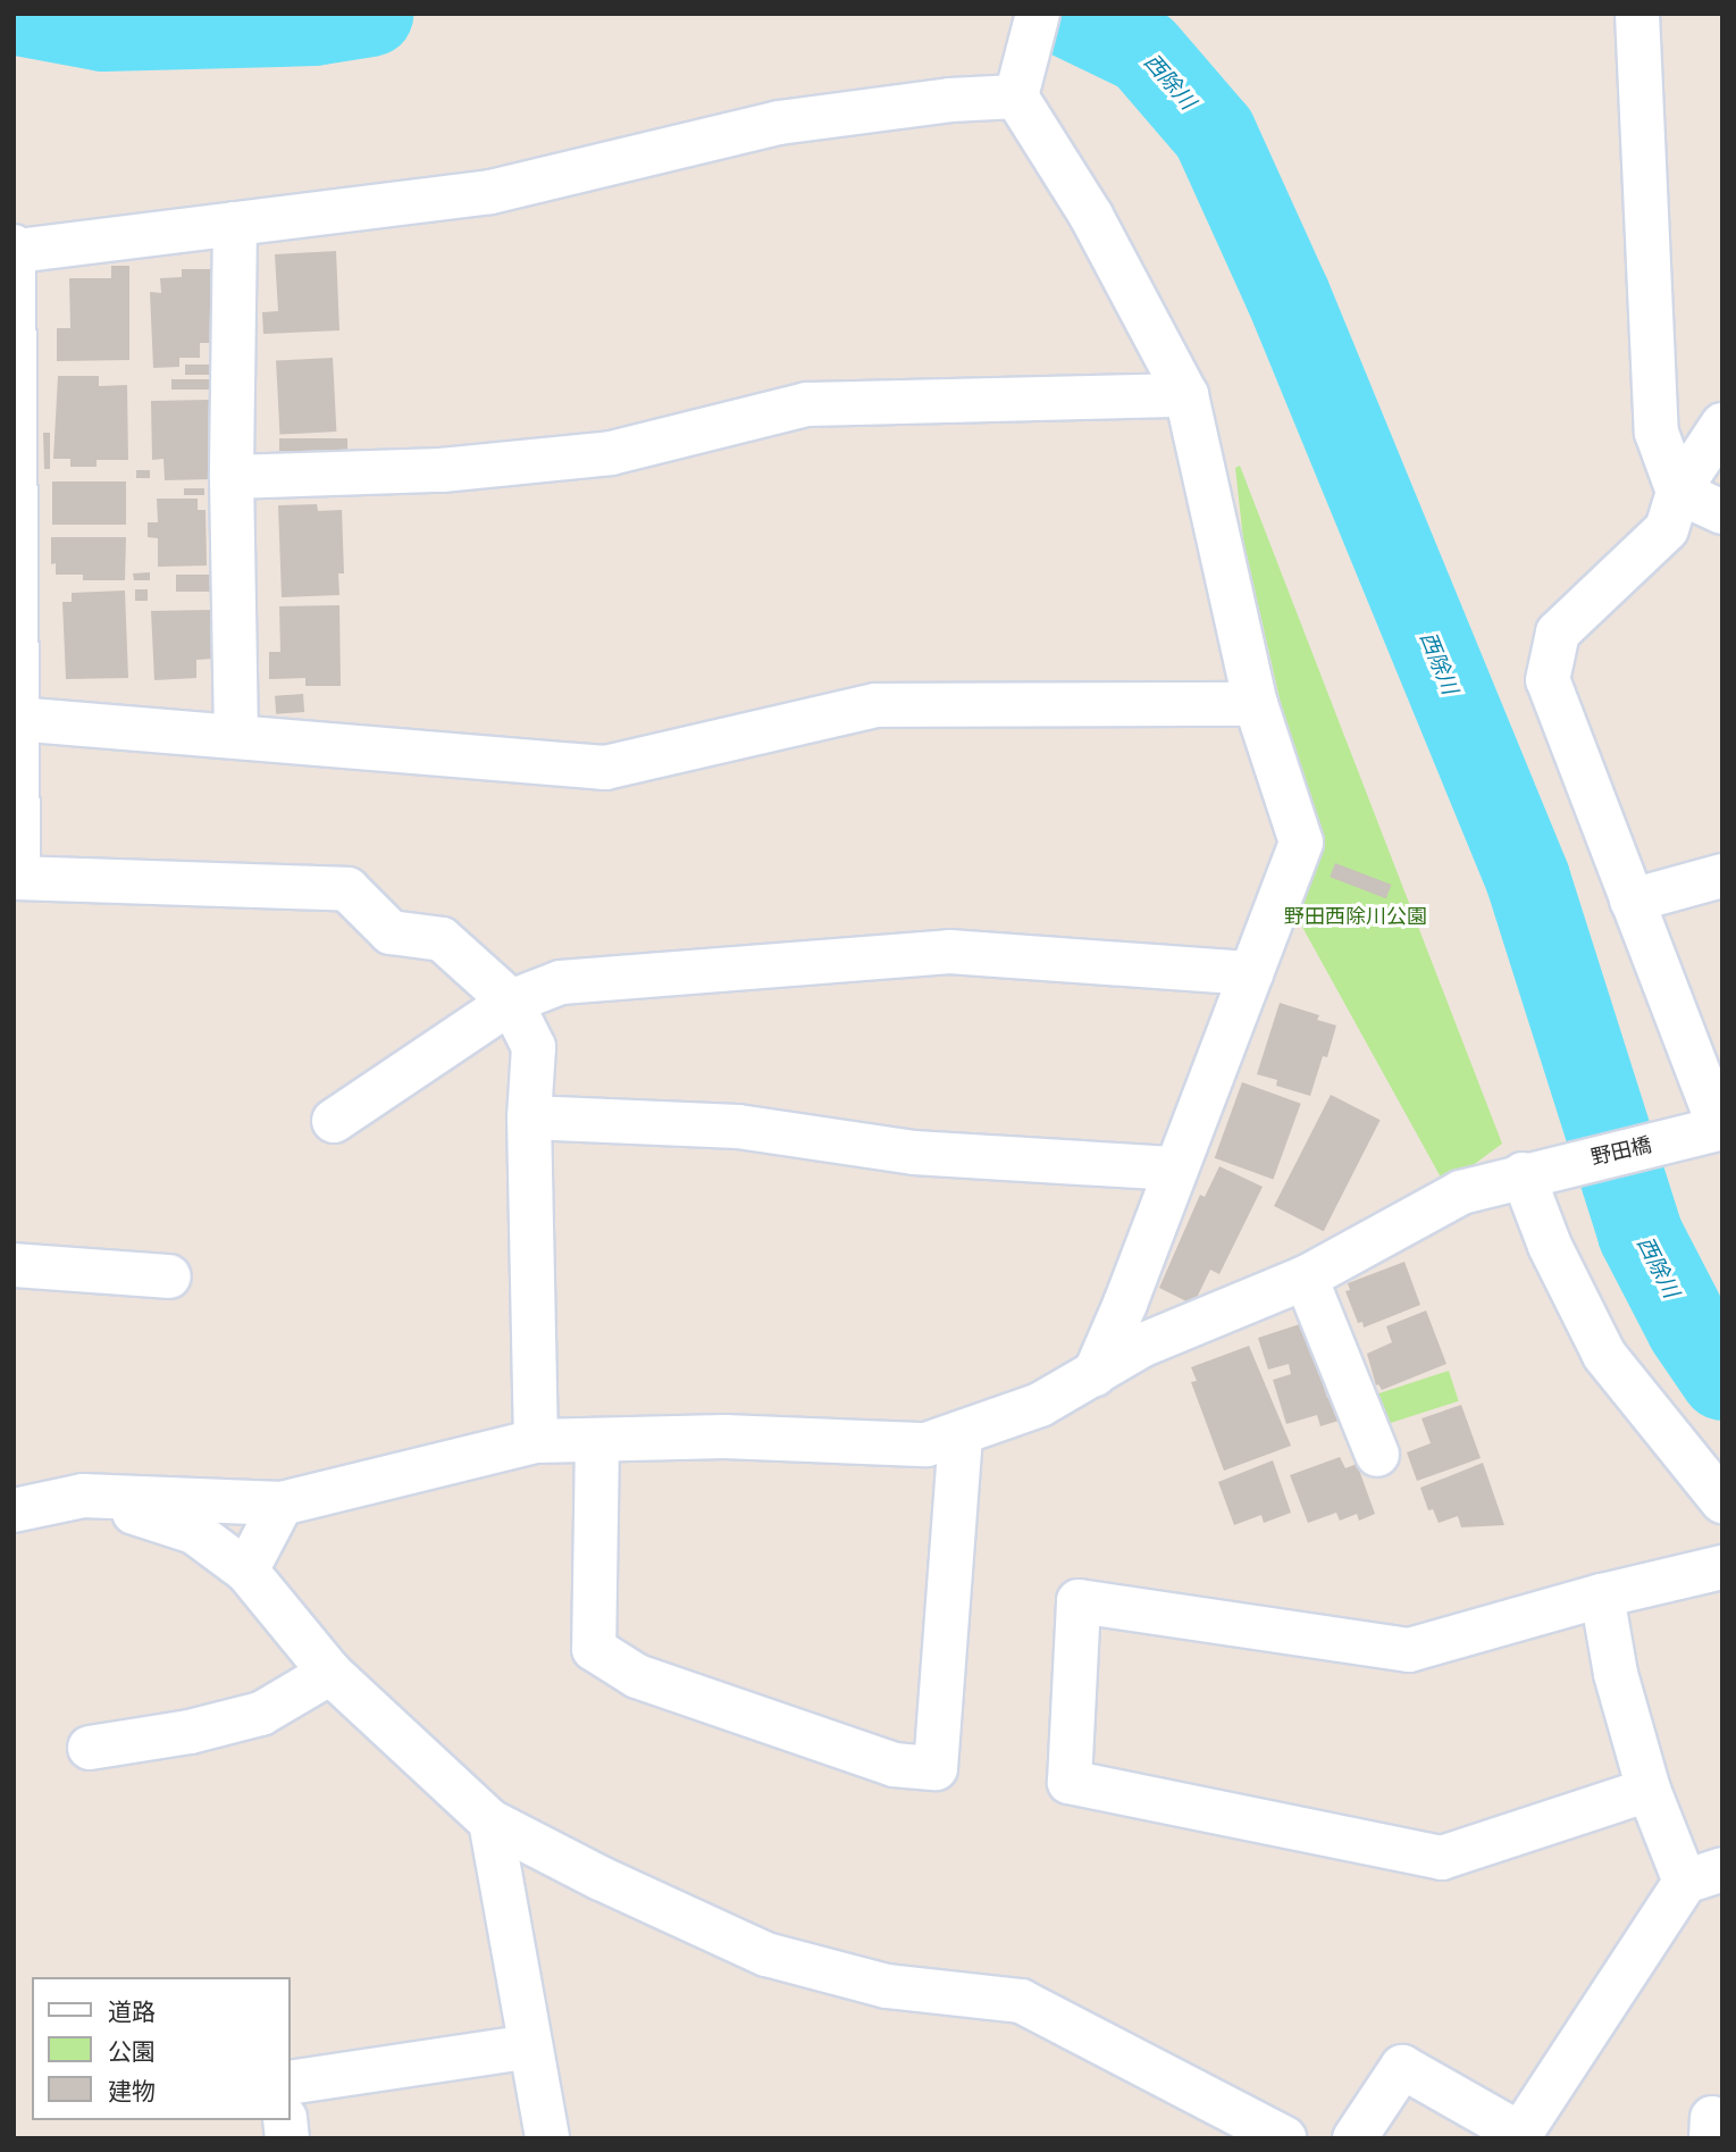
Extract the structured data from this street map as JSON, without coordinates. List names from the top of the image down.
{
  "streets": {
    "street": ["野田橋"]
  },
  "water": ["西除川"],
  "parks": ["野田西除川公園"],
  "legend": ["道路", "公園", "建物"]
}
